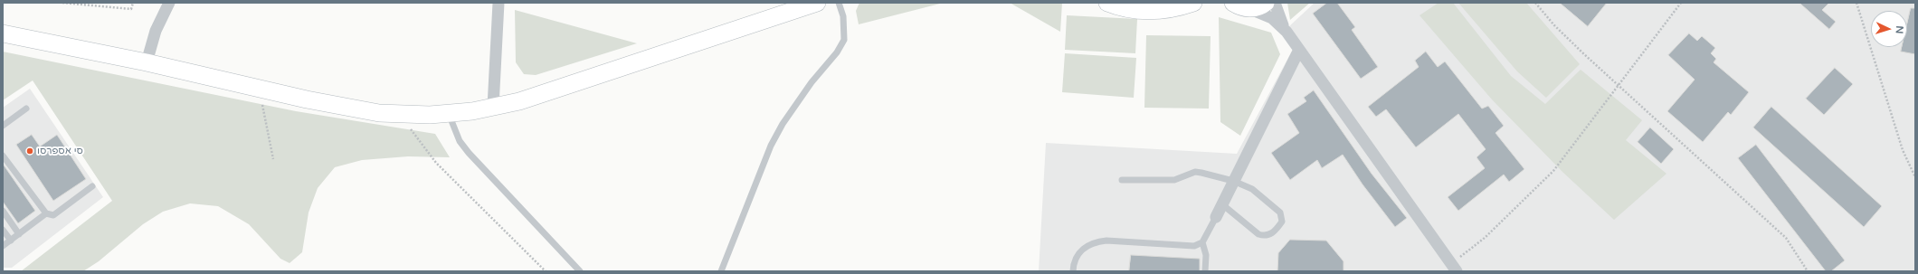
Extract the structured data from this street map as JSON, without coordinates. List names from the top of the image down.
{
  "places": ["סי אספרסו"],
  "north": "right"
}
